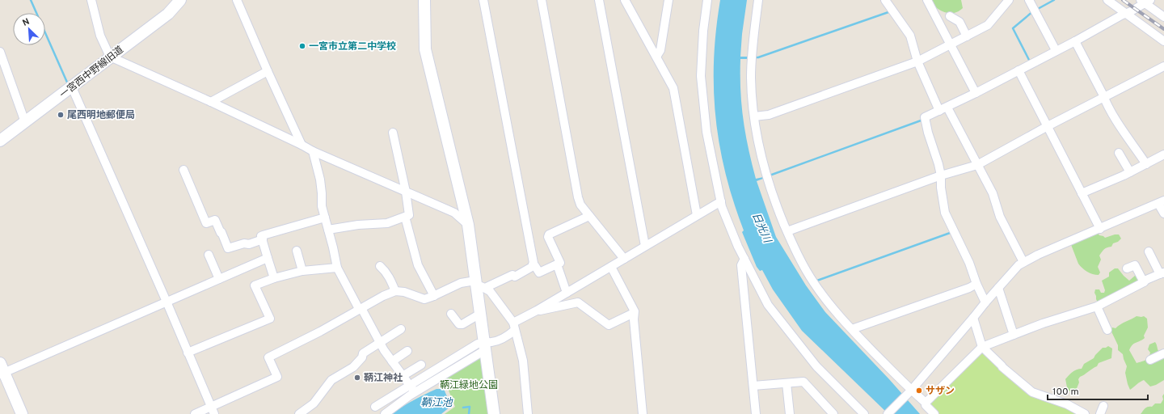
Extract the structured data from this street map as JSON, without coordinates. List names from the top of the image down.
{
  "streets": {
    "street": ["一宮西中野線旧道"]
  },
  "water": ["日光川", "鞆江池"],
  "parks": ["鞆江緑地公園"],
  "places": [
    "一宮市立第二中学校",
    "尾西明地郵便局",
    "鞆江神社",
    "サザン"
  ],
  "scale_bar": "100 m",
  "north": "top left"
}
